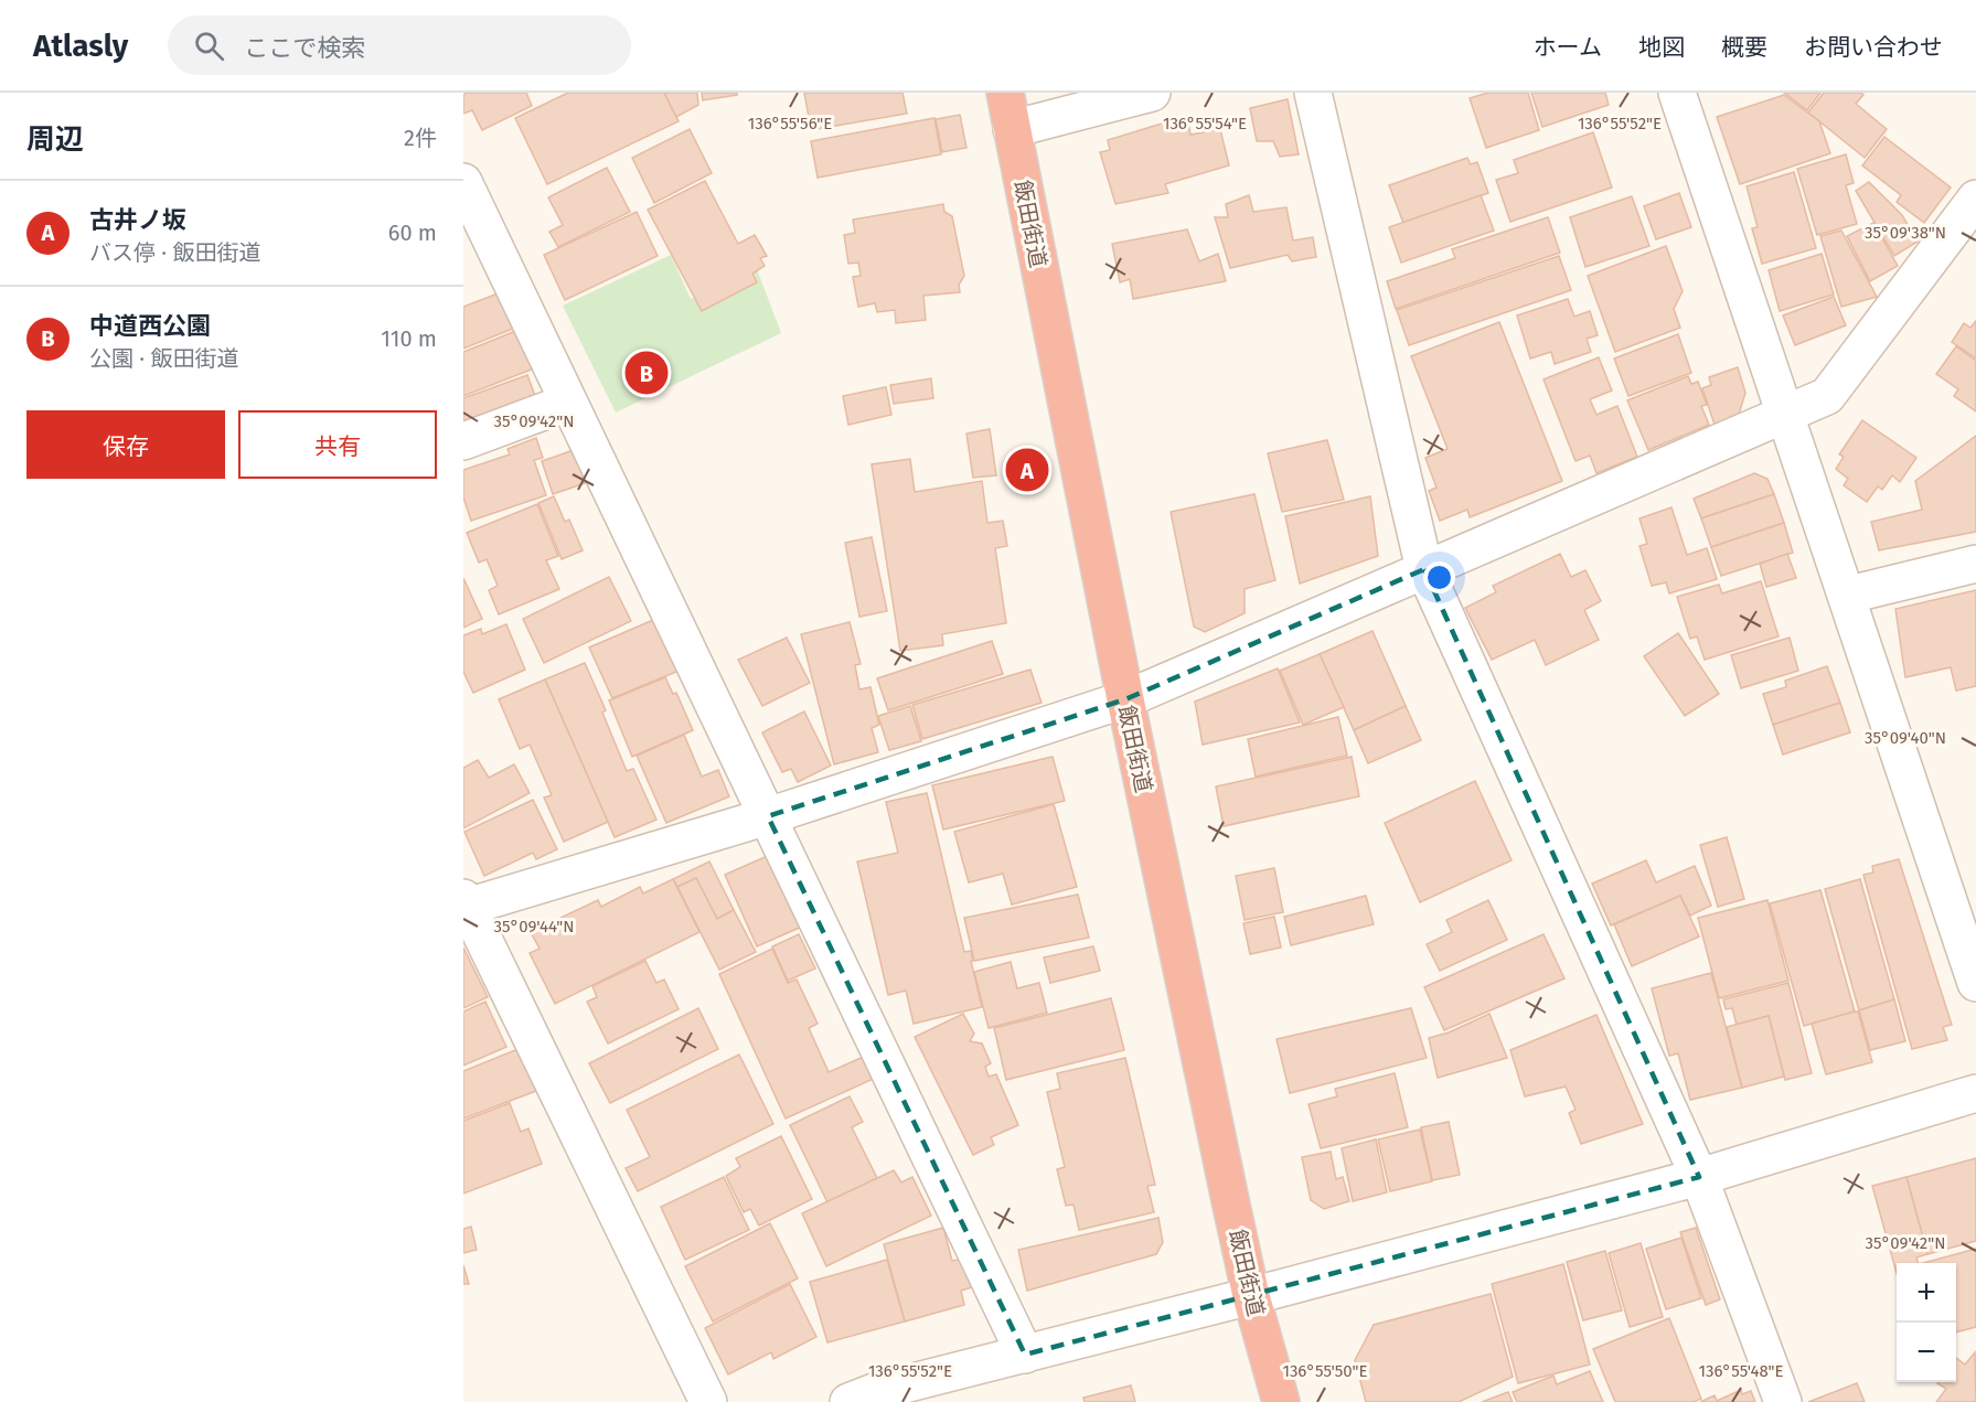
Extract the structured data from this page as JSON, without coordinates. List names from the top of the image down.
{
  "streets": {
    "highway": ["飯田街道"]
  },
  "page": {
    "header": "Atlasly",
    "search": "ここで検索",
    "nav": [
      "ホーム",
      "地図",
      "概要",
      "お問い合わせ"
    ],
    "heading": ["周辺", "2件"],
    "list": [
      {
        "mark": "A",
        "name": "古井ノ坂",
        "note": "バス停 · 飯田街道",
        "value": "60 m"
      },
      {
        "mark": "B",
        "name": "中道西公園",
        "note": "公園 · 飯田街道",
        "value": "110 m"
      }
    ],
    "pins": ["B", "A"],
    "buttons": ["保存", "共有"],
    "map_buttons": ["+", "−"]
  },
  "coordinates": [
    "136°55'56\"E",
    "136°55'54\"E",
    "136°55'52\"E",
    "35°09'38\"N",
    "35°09'42\"N",
    "35°09'40\"N",
    "35°09'44\"N",
    "136°55'50\"E",
    "136°55'48\"E"
  ]
}
